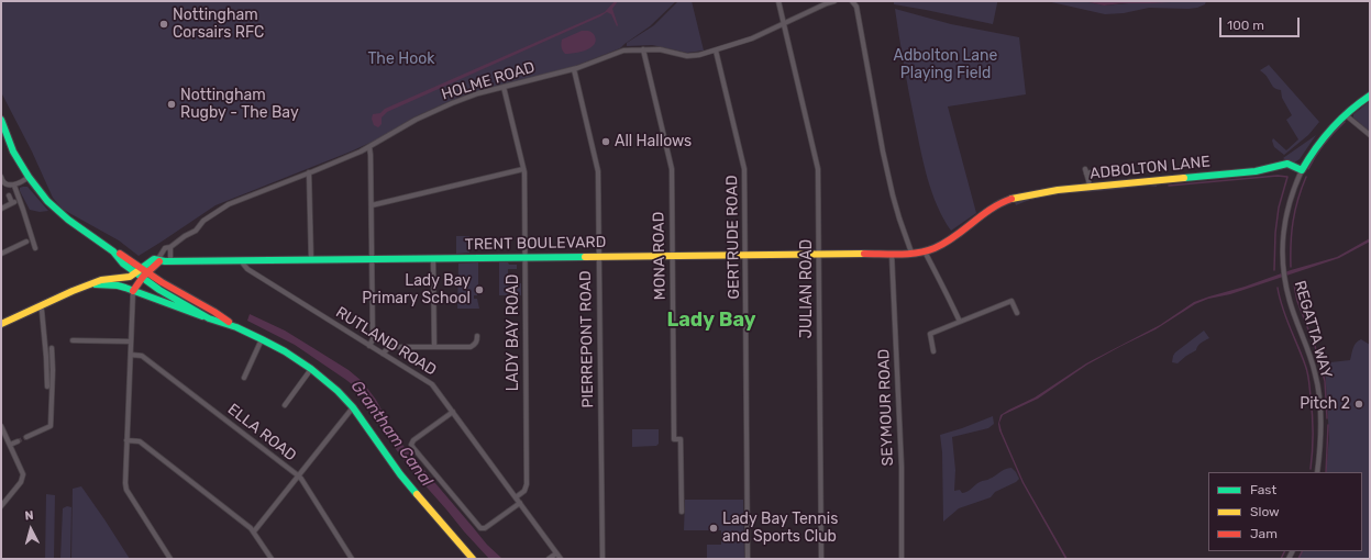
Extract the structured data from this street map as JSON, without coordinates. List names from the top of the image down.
{
  "streets": {
    "main road": ["ADBOLTON LANE", "TRENT BOULEVARD"],
    "street": [
      "HOLME ROAD",
      "GERTRUDE ROAD",
      "MONA ROAD",
      "JULIAN ROAD",
      "REGATTA WAY",
      "LADY BAY ROAD",
      "PIERREPONT ROAD",
      "RUTLAND ROAD",
      "SEYMOUR ROAD",
      "ELLA ROAD"
    ]
  },
  "crossings": [
    ["HOLME ROAD", "GERTRUDE ROAD"],
    ["HOLME ROAD", "TRENT BOULEVARD"],
    ["HOLME ROAD", "MONA ROAD"],
    ["HOLME ROAD", "JULIAN ROAD"],
    ["HOLME ROAD", "LADY BAY ROAD"],
    ["HOLME ROAD", "PIERREPONT ROAD"],
    ["ADBOLTON LANE", "TRENT BOULEVARD"],
    ["ADBOLTON LANE", "REGATTA WAY"],
    ["GERTRUDE ROAD", "TRENT BOULEVARD"],
    ["TRENT BOULEVARD", "MONA ROAD"],
    ["TRENT BOULEVARD", "JULIAN ROAD"],
    ["TRENT BOULEVARD", "LADY BAY ROAD"],
    ["TRENT BOULEVARD", "PIERREPONT ROAD"],
    ["TRENT BOULEVARD", "RUTLAND ROAD"],
    ["TRENT BOULEVARD", "SEYMOUR ROAD"],
    ["LADY BAY ROAD", "RUTLAND ROAD"]
  ],
  "districts": ["Lady Bay"],
  "water": ["Grantham Canal"],
  "parks": ["Adbolton Lane Playing Field", "The Hook"],
  "places": [
    "Nottingham Corsairs RFC",
    "Nottingham Rugby - The Bay",
    "All Hallows",
    "Lady Bay Primary School",
    "Pitch 2",
    "Lady Bay Tennis and Sports Club"
  ],
  "legend": ["Fast", "Slow", "Jam"],
  "scale_bar": "100 m",
  "north": "top"
}
